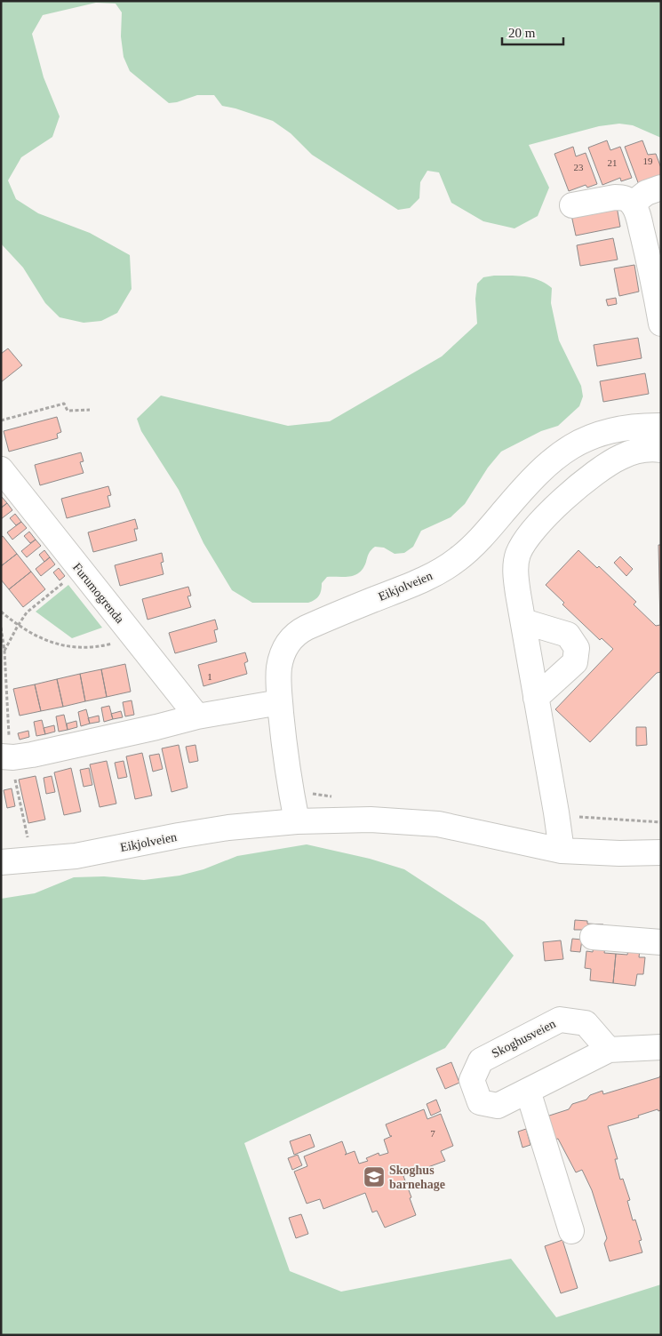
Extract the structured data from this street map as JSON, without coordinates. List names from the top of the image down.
{
  "streets": {
    "street": ["Eikjolveien", "Furumogrenda", "Skoghusveien"]
  },
  "places": {
    "school or university": ["Skoghus barnehage"]
  },
  "house_numbers": [
    "19",
    "21",
    "23",
    "1",
    "7"
  ],
  "scale_bar": "20 m"
}
